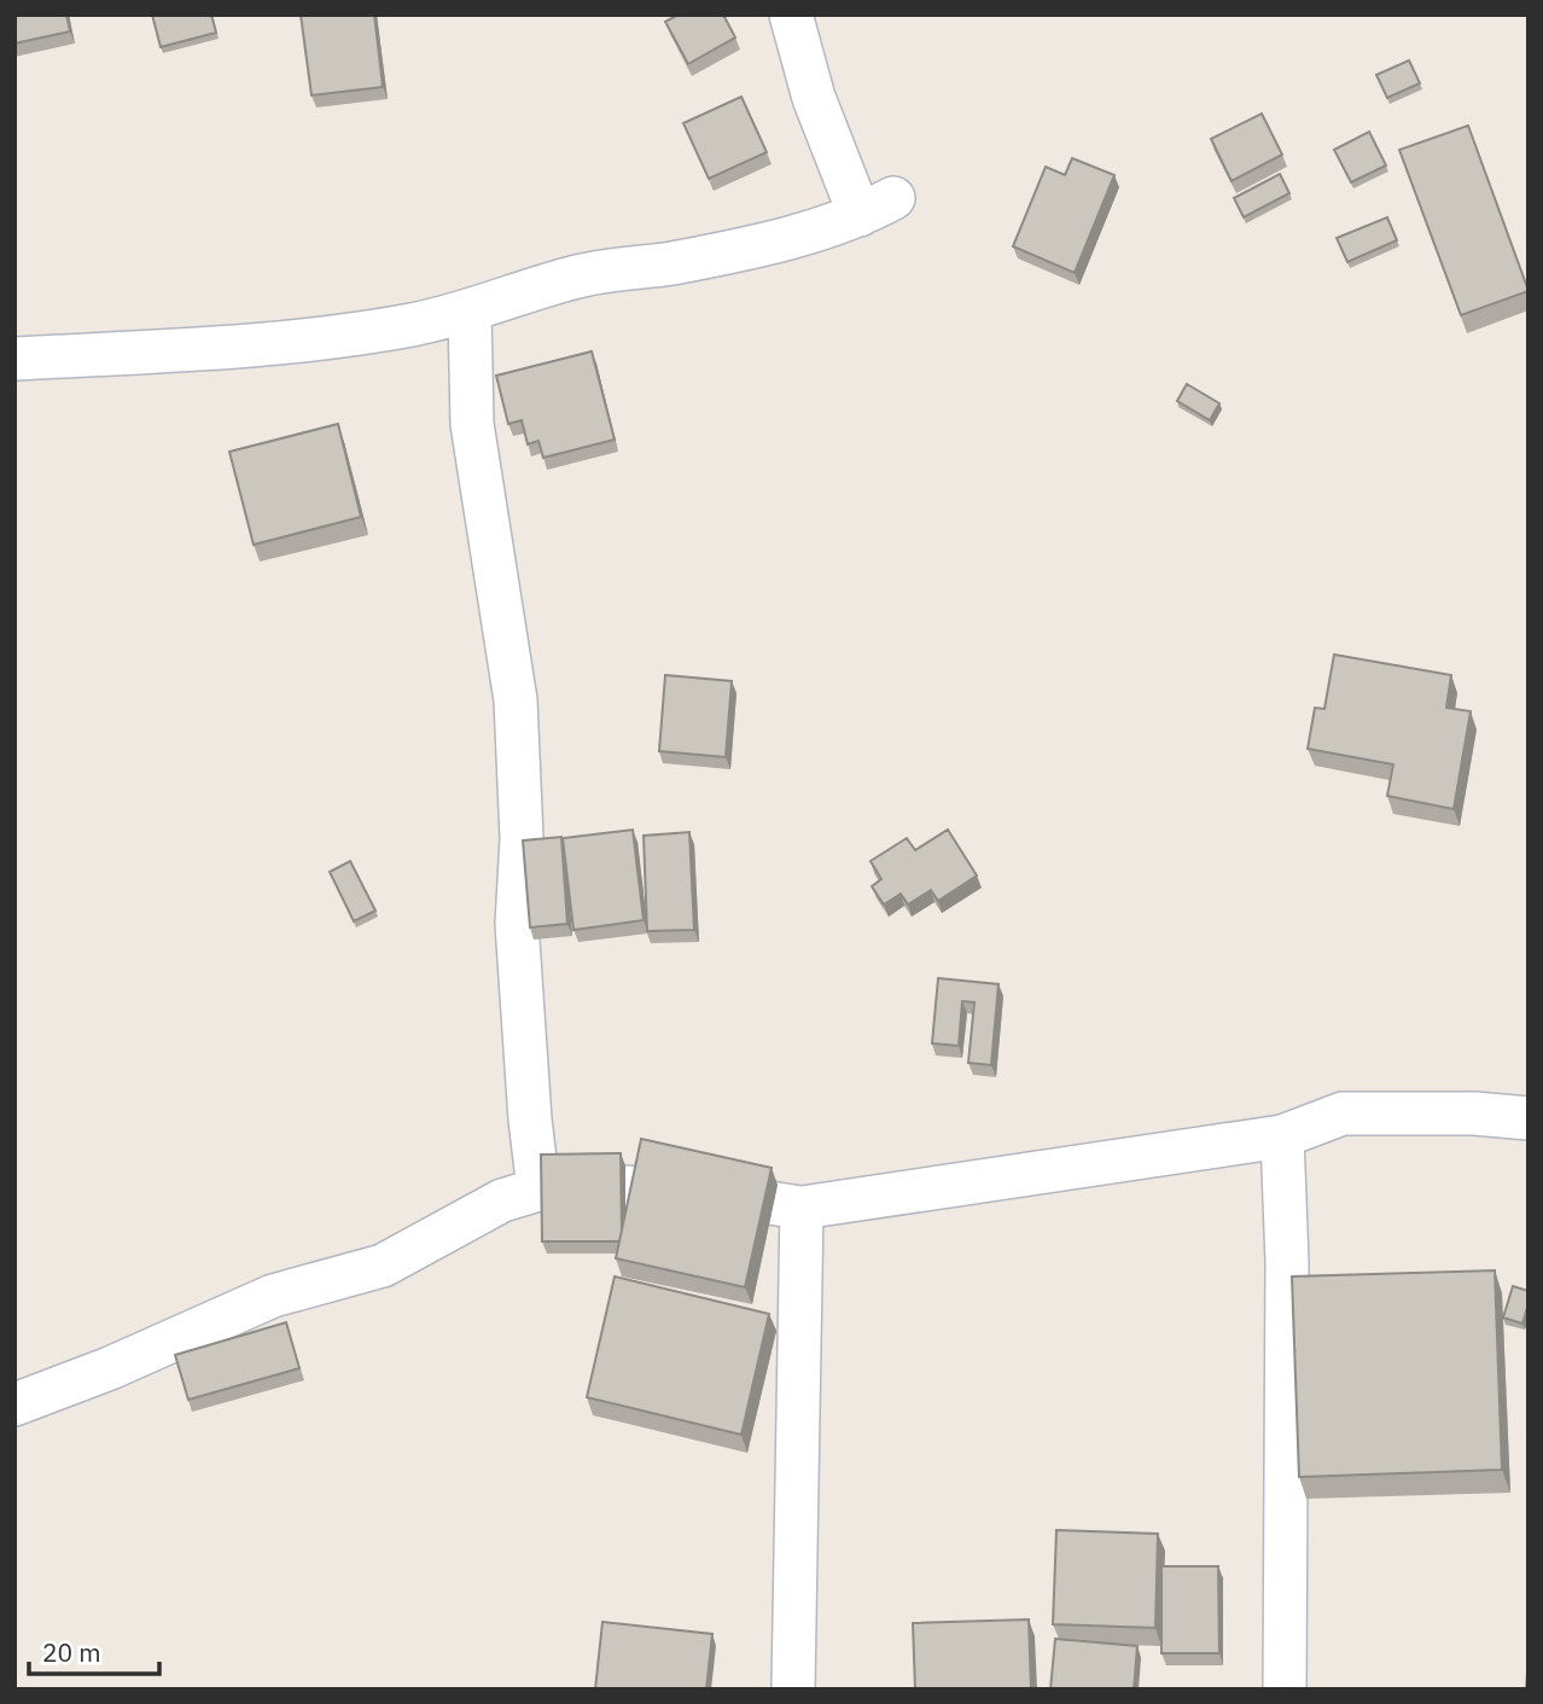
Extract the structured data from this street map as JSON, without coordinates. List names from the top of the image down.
{
  "scale_bar": "20 m"
}
